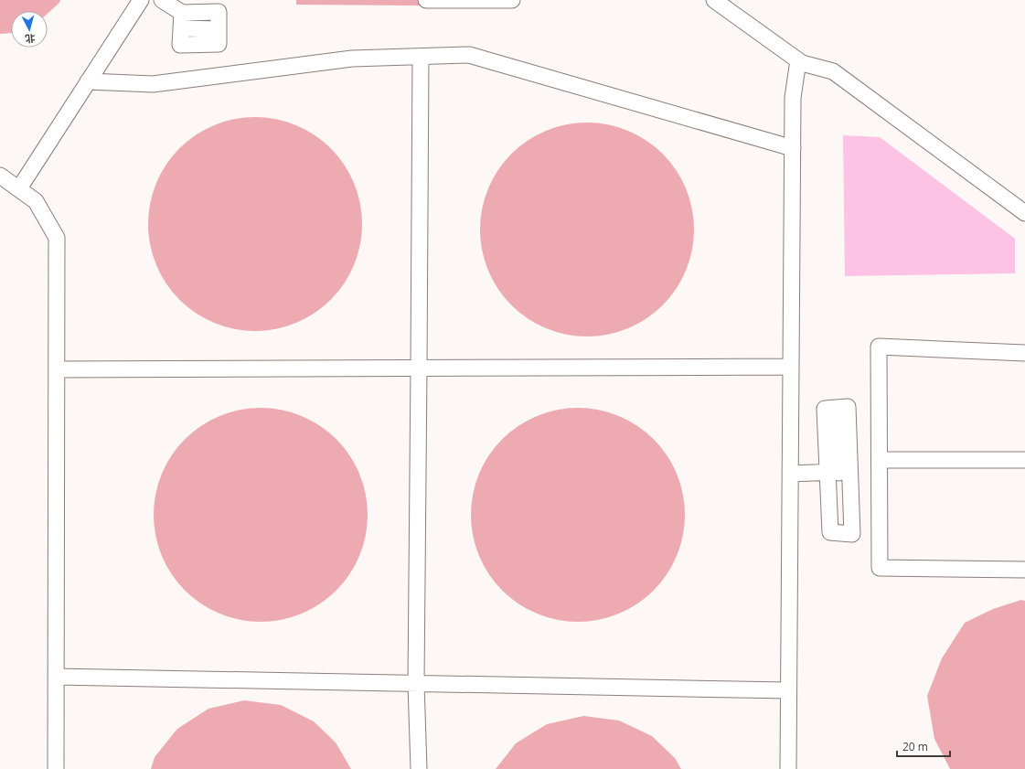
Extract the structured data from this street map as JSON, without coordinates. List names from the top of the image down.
{
  "scale_bar": "20 m",
  "north": "bottom"
}
